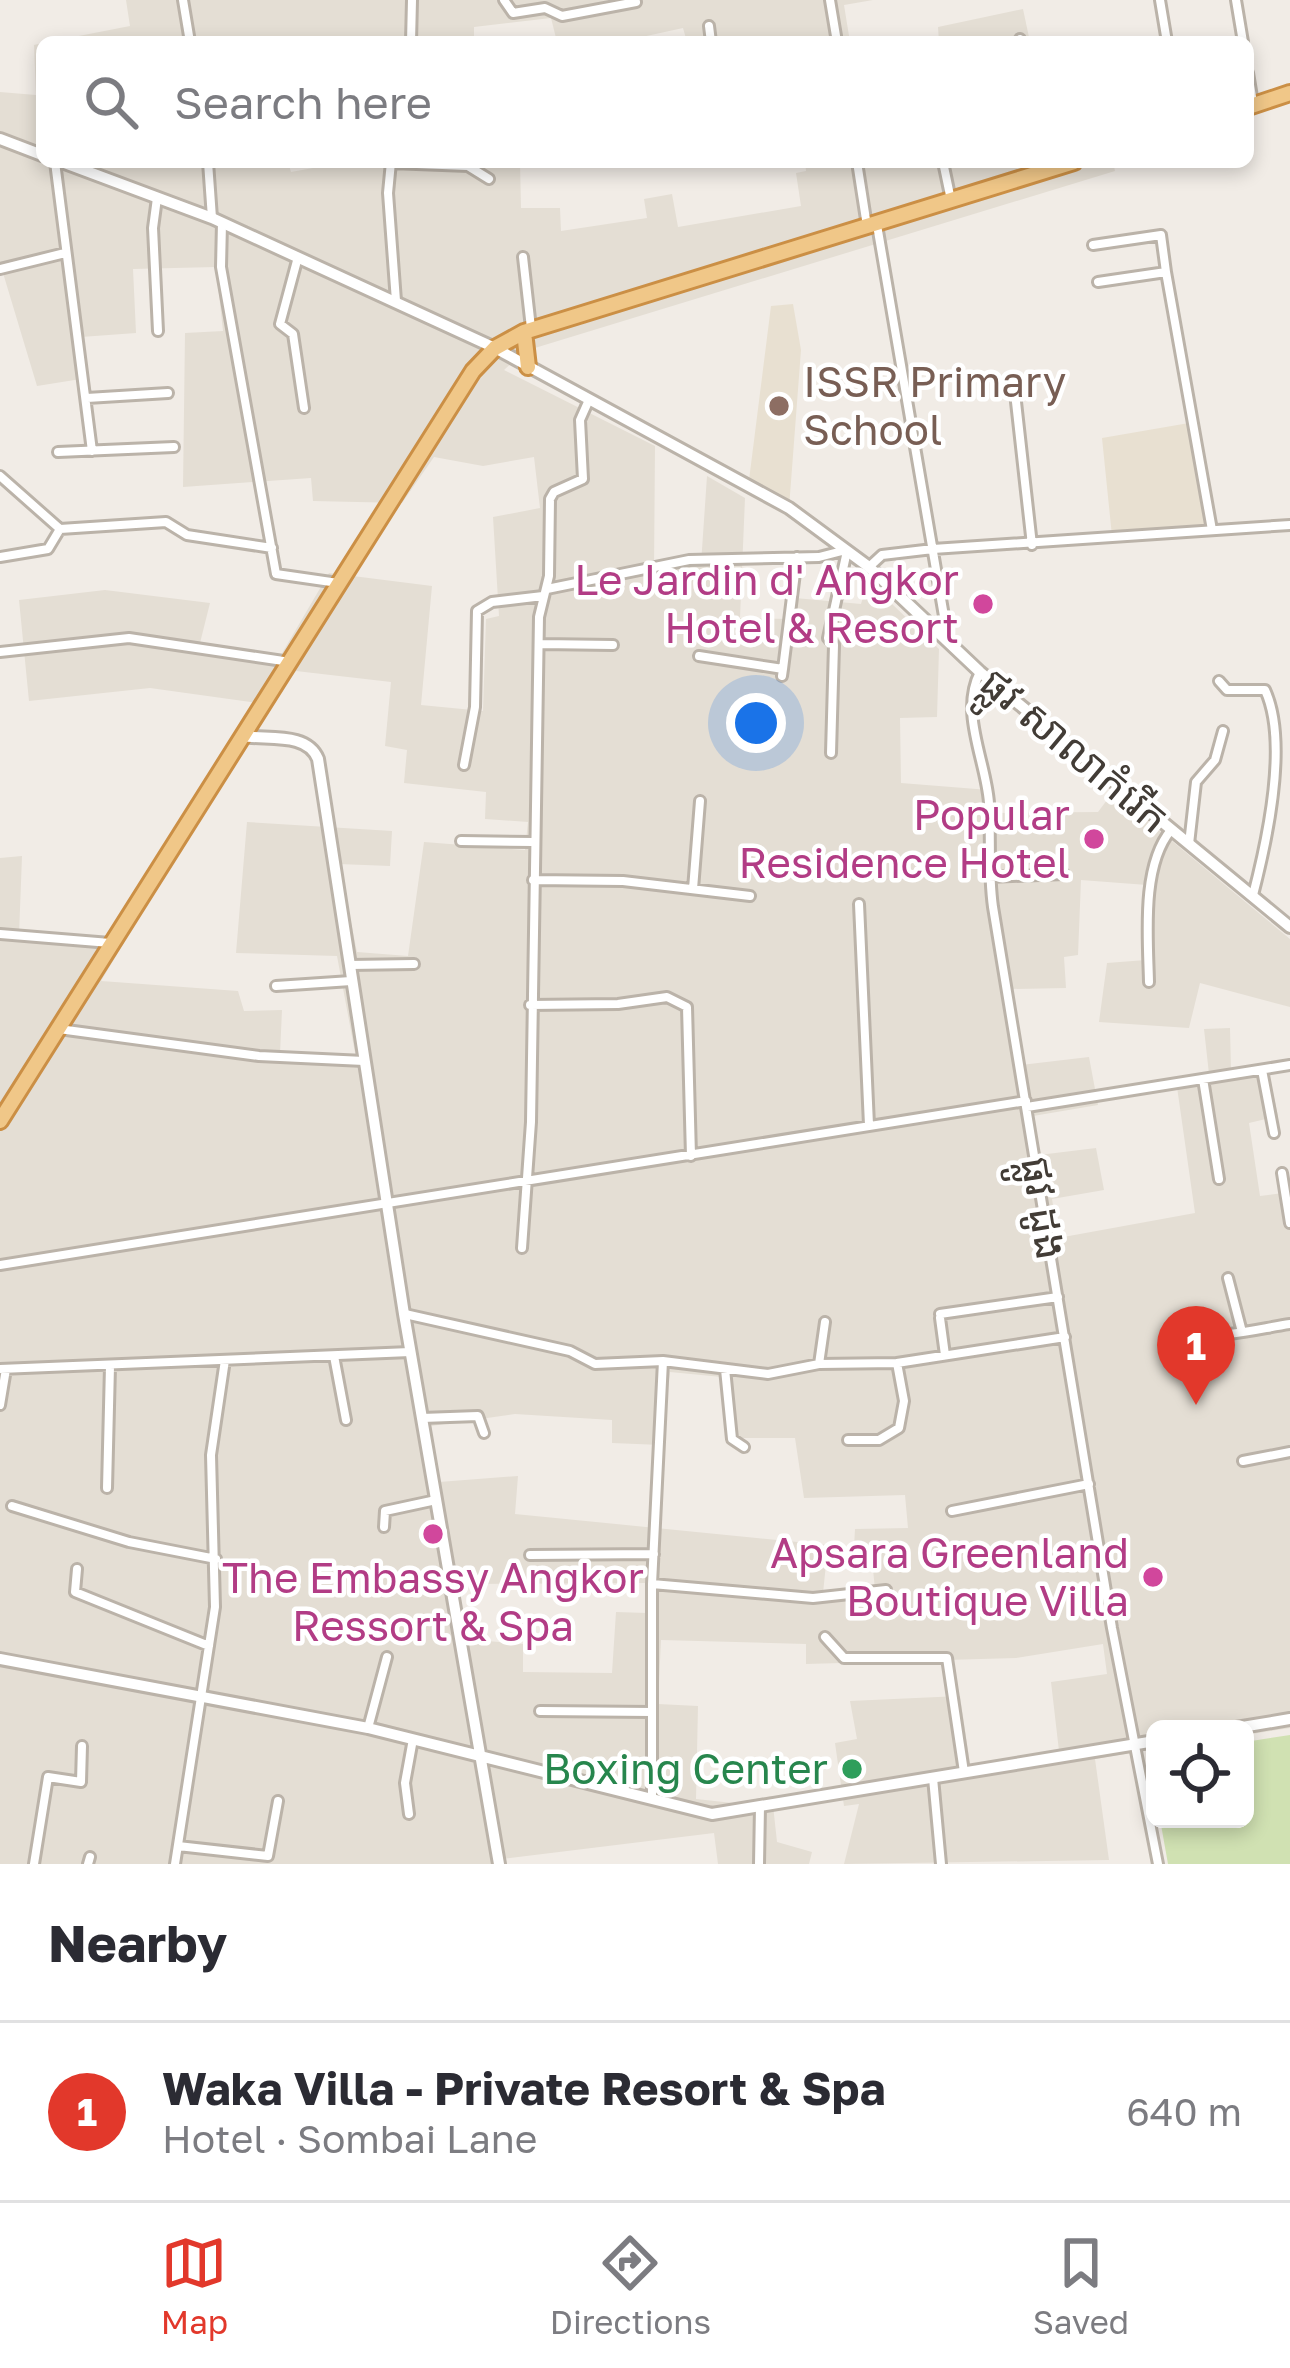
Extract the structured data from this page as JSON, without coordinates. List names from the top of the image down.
{
  "streets": {
    "street": ["ផ្លូវ សាលាកំរើក", "ផ្លូវ ដូង"]
  },
  "crossings": [
    ["ផ្លូវ សាលាកំរើក", "ផ្លូវ ដូង"]
  ],
  "places": [
    "ISSR Primary School",
    "Le Jardin d' Angkor Hotel & Resort",
    "Popular Residence Hotel",
    "The Embassy Angkor Ressort & Spa",
    "Apsara Greenland Boutique Villa",
    "Boxing Center"
  ],
  "page": {
    "search": "Search here",
    "pins": "1",
    "heading": "Nearby",
    "list": [
      {
        "mark": "1",
        "name": "Waka Villa - Private Resort & Spa",
        "note": "Hotel · Sombai Lane",
        "value": "640 m"
      }
    ],
    "nav": ["Map", "Directions", "Saved"]
  }
}
